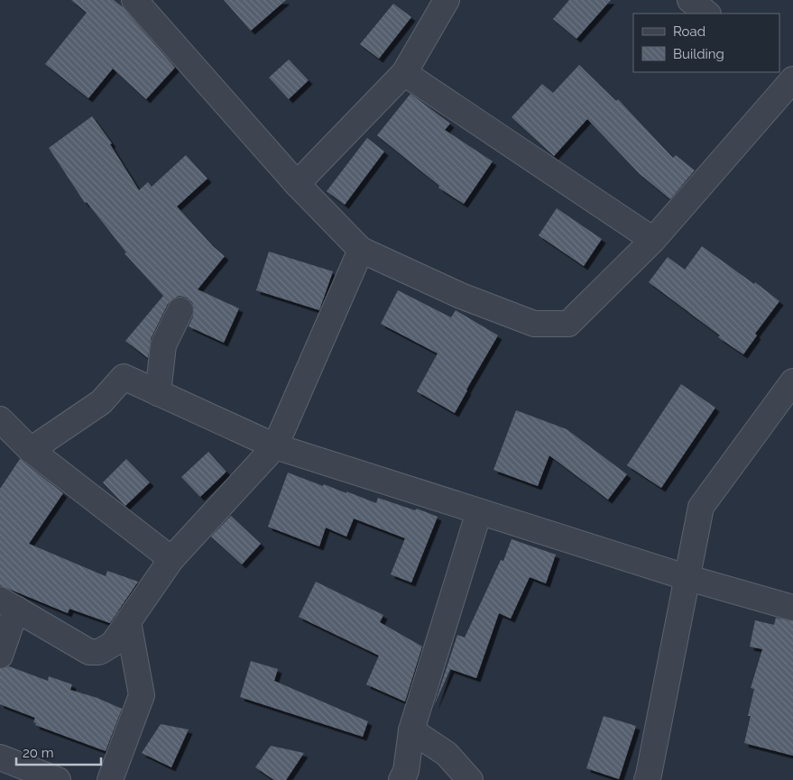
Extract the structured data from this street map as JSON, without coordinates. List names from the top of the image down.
{
  "legend": ["Road", "Building"],
  "scale_bar": "20 m"
}
